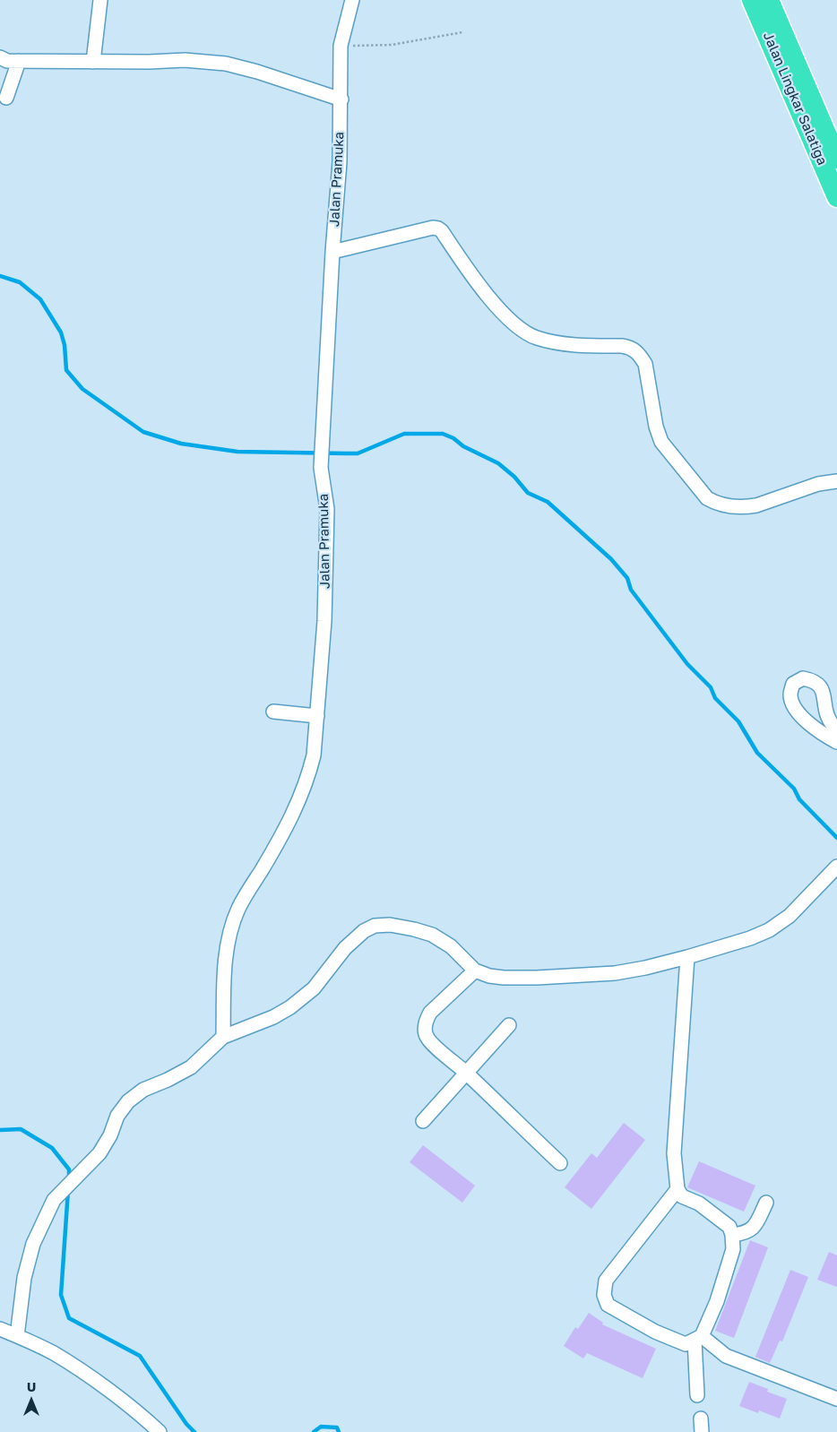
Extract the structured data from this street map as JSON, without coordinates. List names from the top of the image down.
{
  "streets": {
    "highway": ["Jalan Lingkar Salatiga"],
    "street": ["Jalan Pramuka"]
  },
  "north": "top"
}
